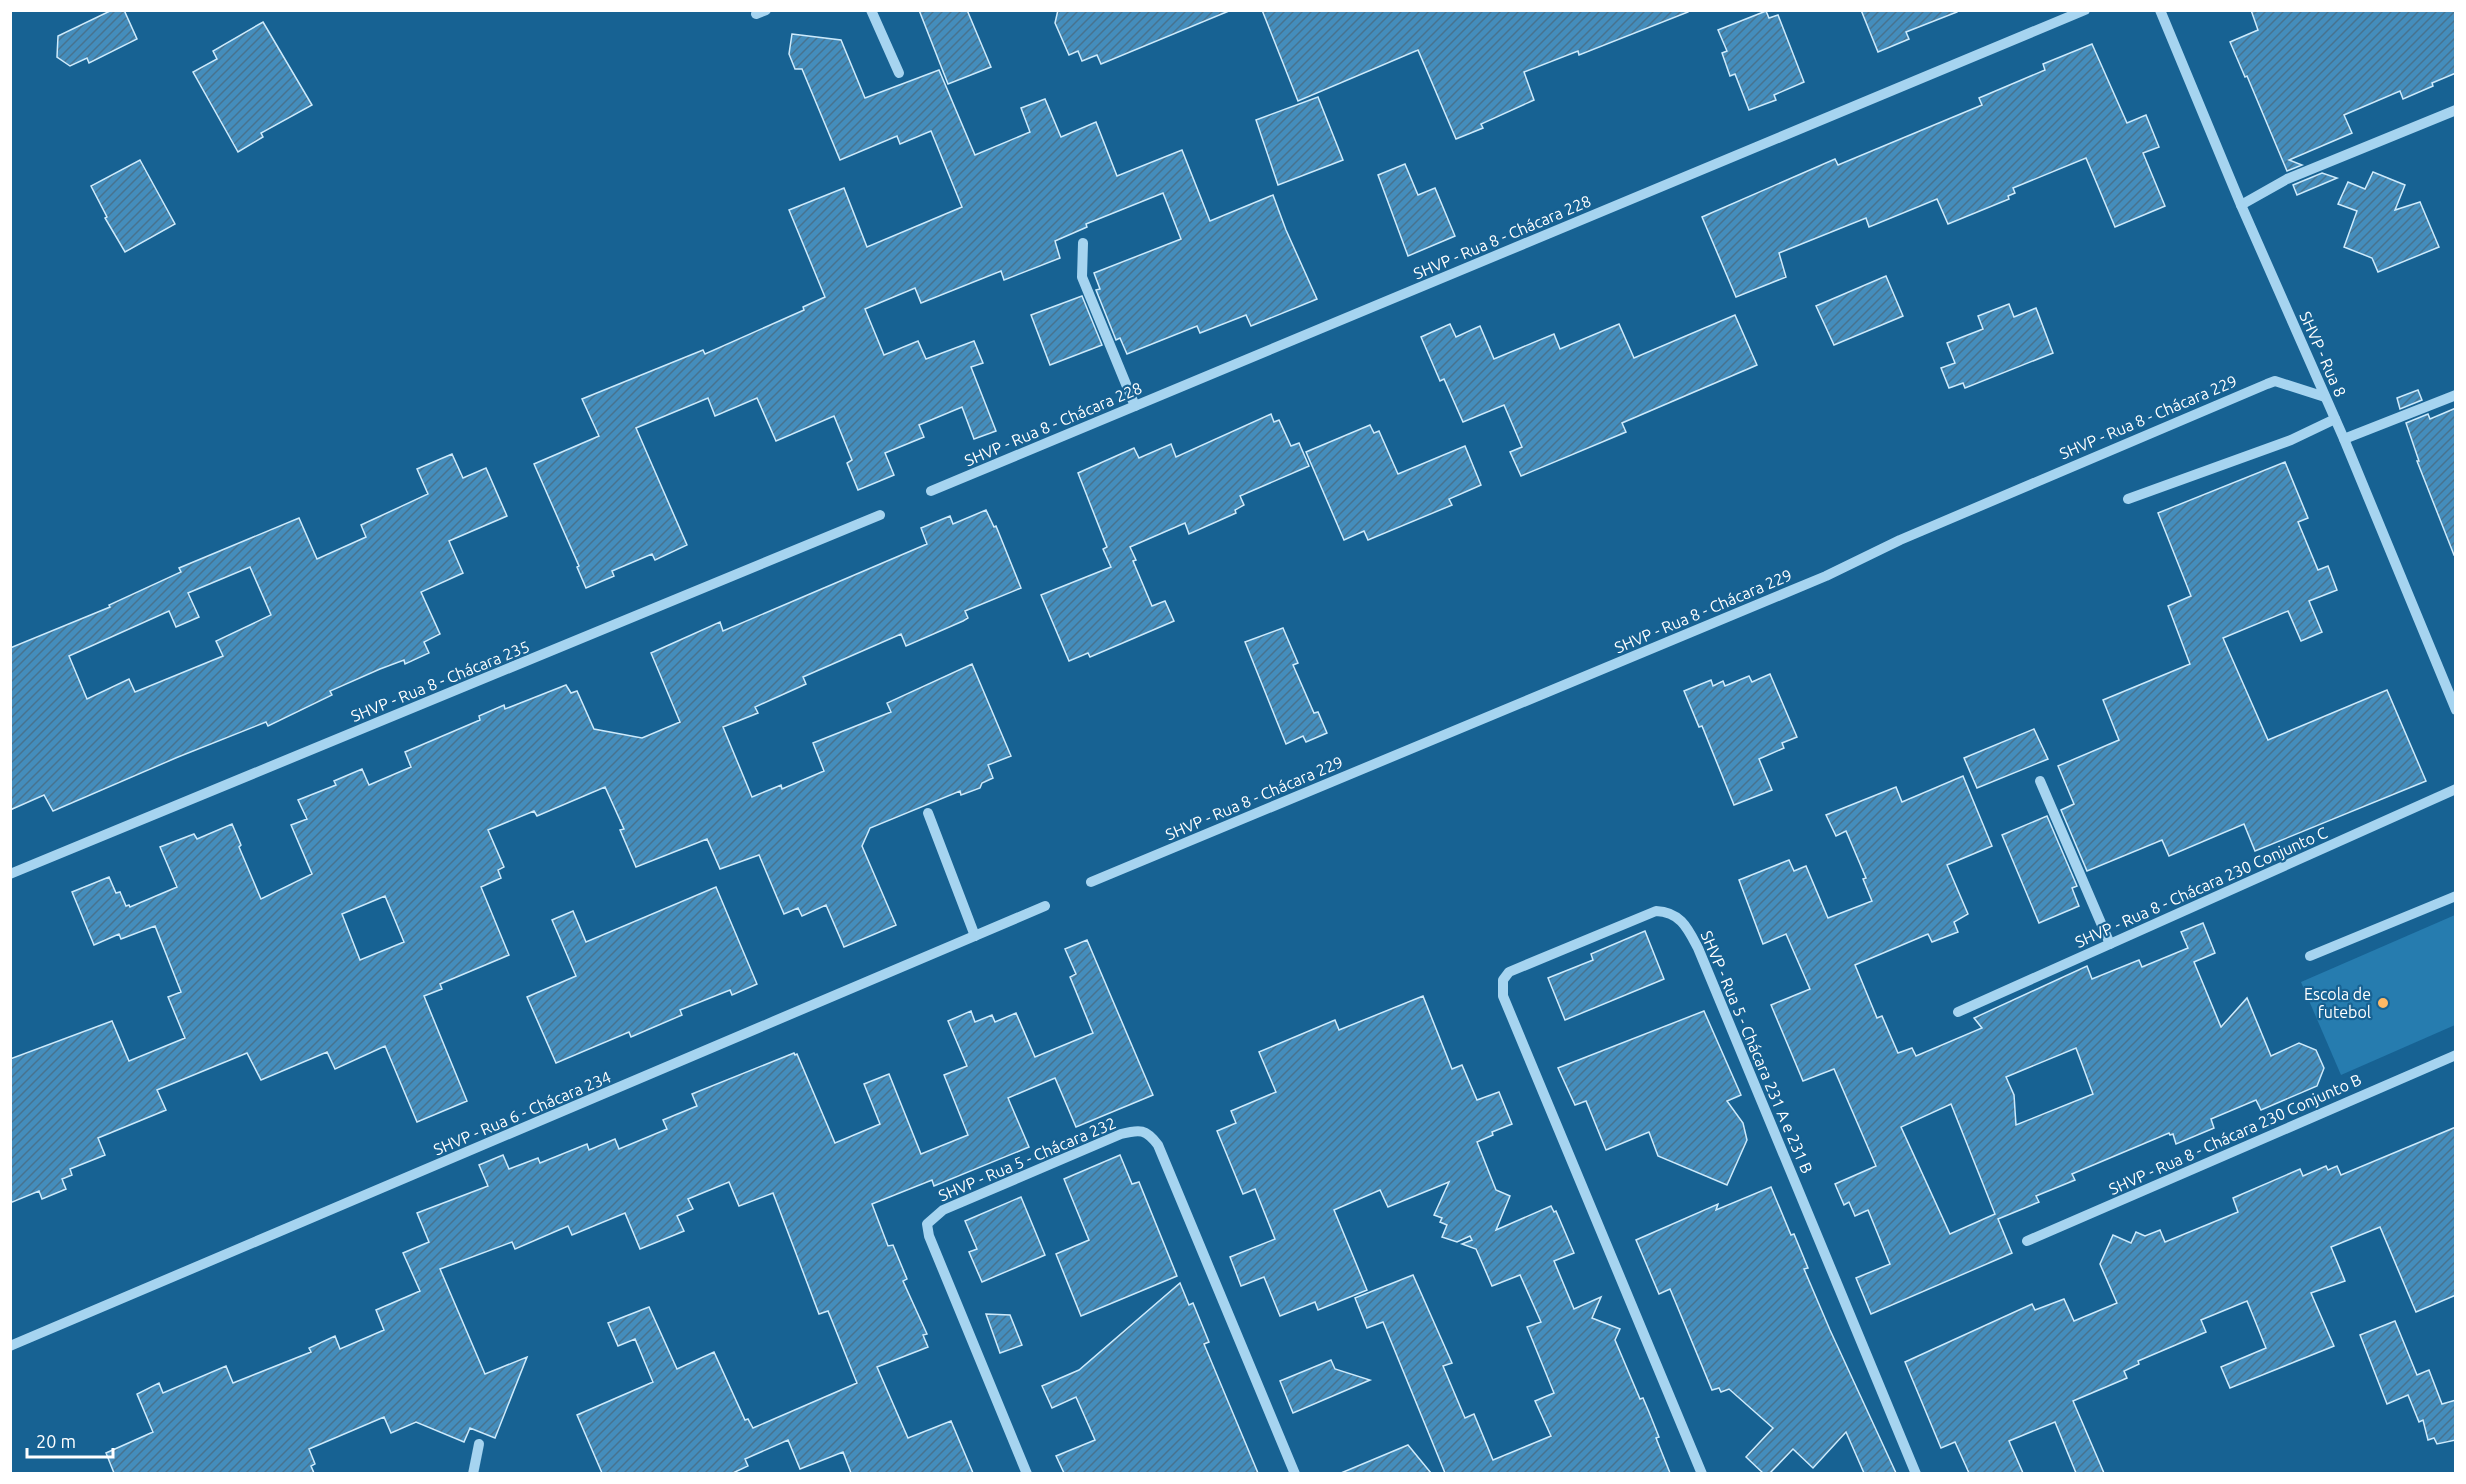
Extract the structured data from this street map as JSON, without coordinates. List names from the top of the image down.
{
  "streets": {
    "street": [
      "SHVP - Rua 8 - Chácara 228",
      "SHVP - Rua 8",
      "SHVP - Rua 8 - Chácara 229",
      "SHVP - Rua 8 - Chácara 235",
      "SHVP - Rua 8 - Chácara 230 Conjunto C",
      "SHVP - Rua 5 - Chácara 231 A e 231 B",
      "SHVP - Rua 6 - Chácara 234",
      "SHVP - Rua 8 - Chácara 230 Conjunto B",
      "SHVP - Rua 5 - Chácara 232"
    ]
  },
  "crossings": [
    ["SHVP - Rua 8", "SHVP - Rua 8 - Chácara 229"]
  ],
  "places": ["Escola de futebol"],
  "scale_bar": "20 m"
}
